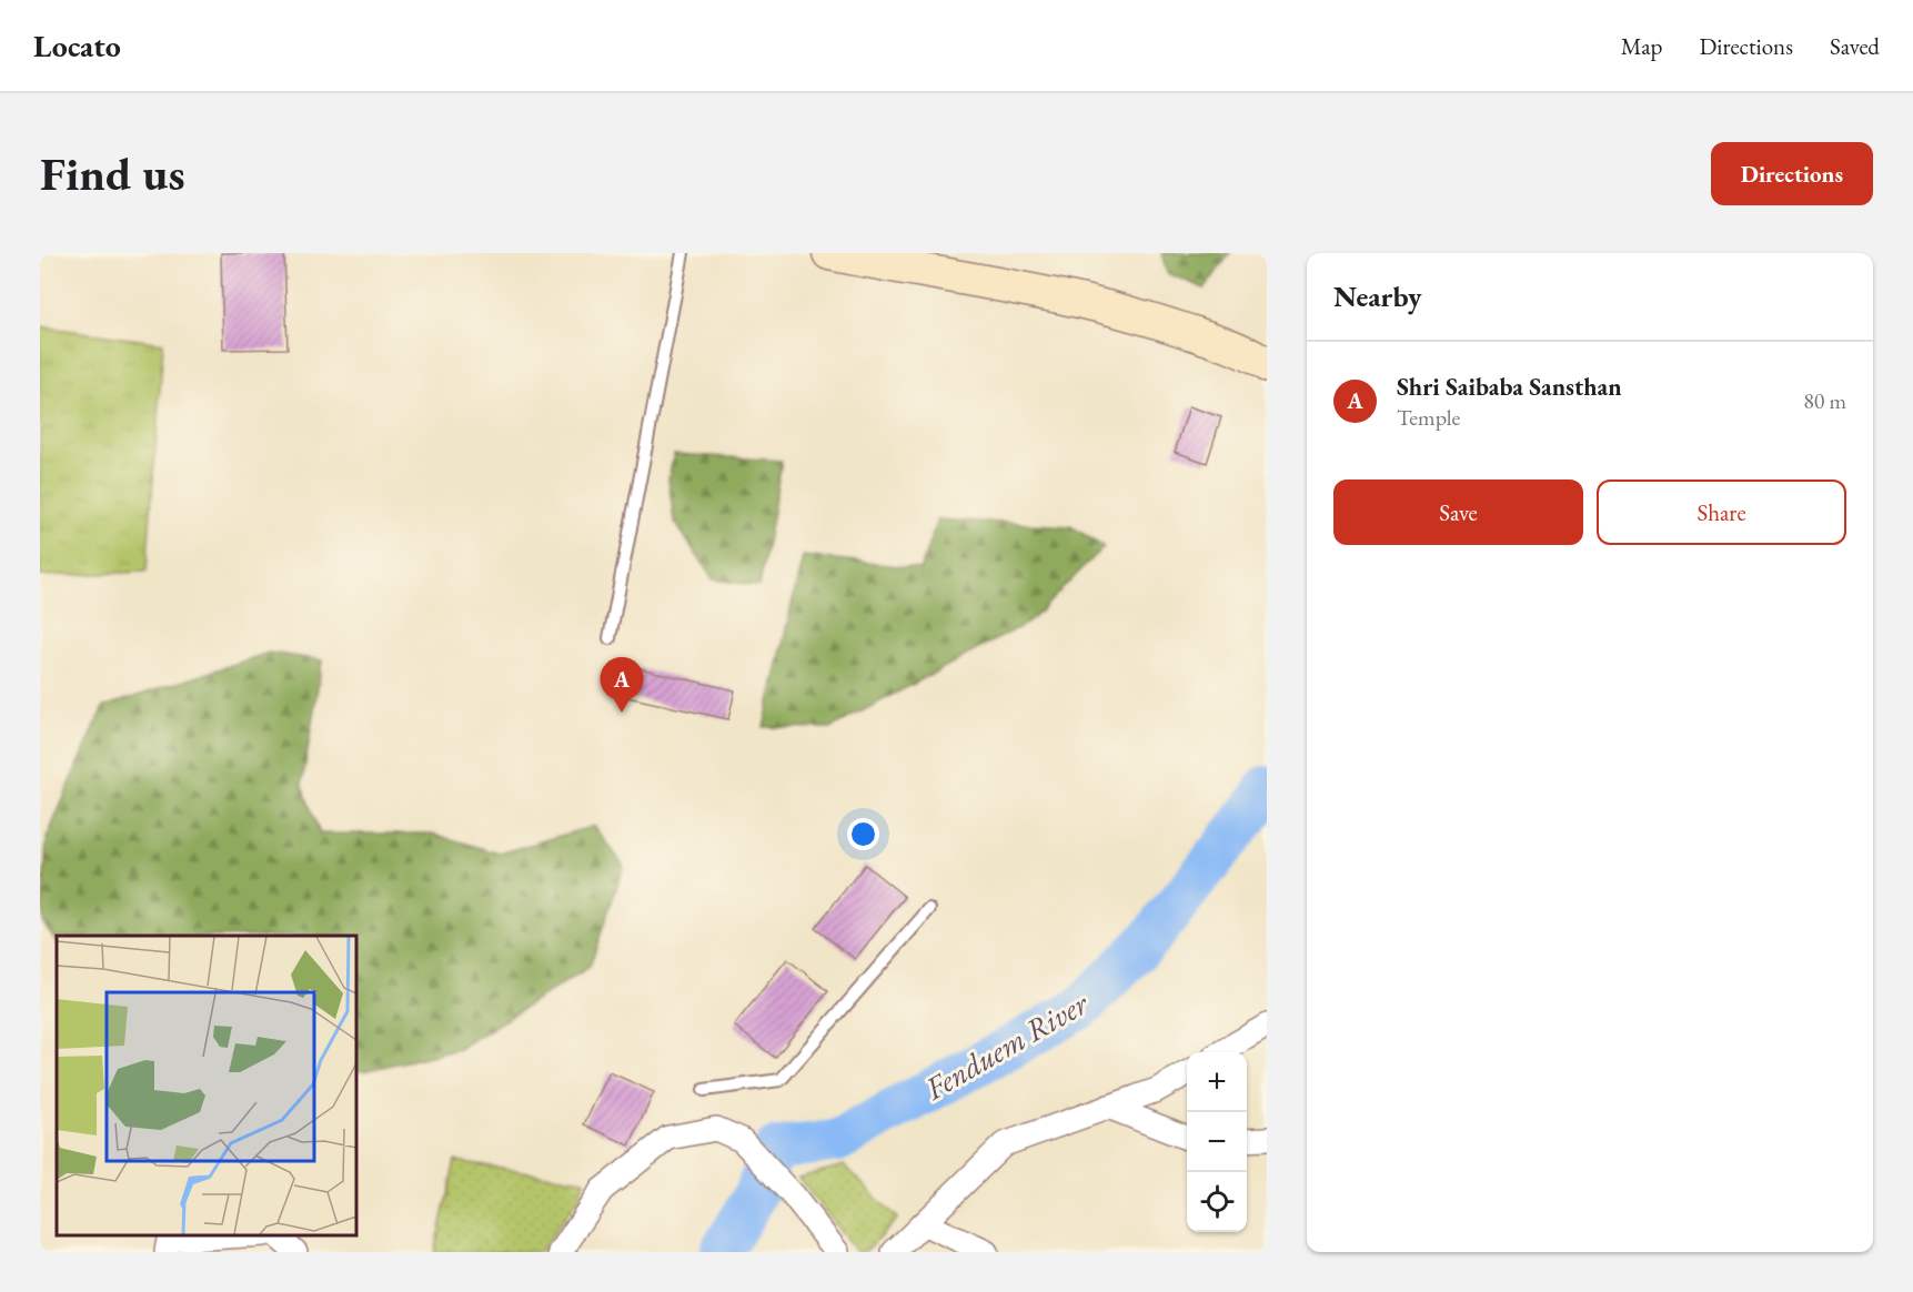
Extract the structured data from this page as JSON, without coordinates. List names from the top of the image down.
{
  "water": ["Fenduem River"],
  "page": {
    "header": "Locato",
    "nav": ["Map", "Directions", "Saved"],
    "buttons": [
      "Directions",
      ["Save", "Share"]
    ],
    "title": "Find us",
    "heading": "Nearby",
    "list": [
      {
        "mark": "A",
        "name": "Shri Saibaba Sansthan",
        "note": "Temple",
        "value": "80 m"
      }
    ],
    "pins": "A",
    "map_buttons": ["+", "−"]
  }
}
